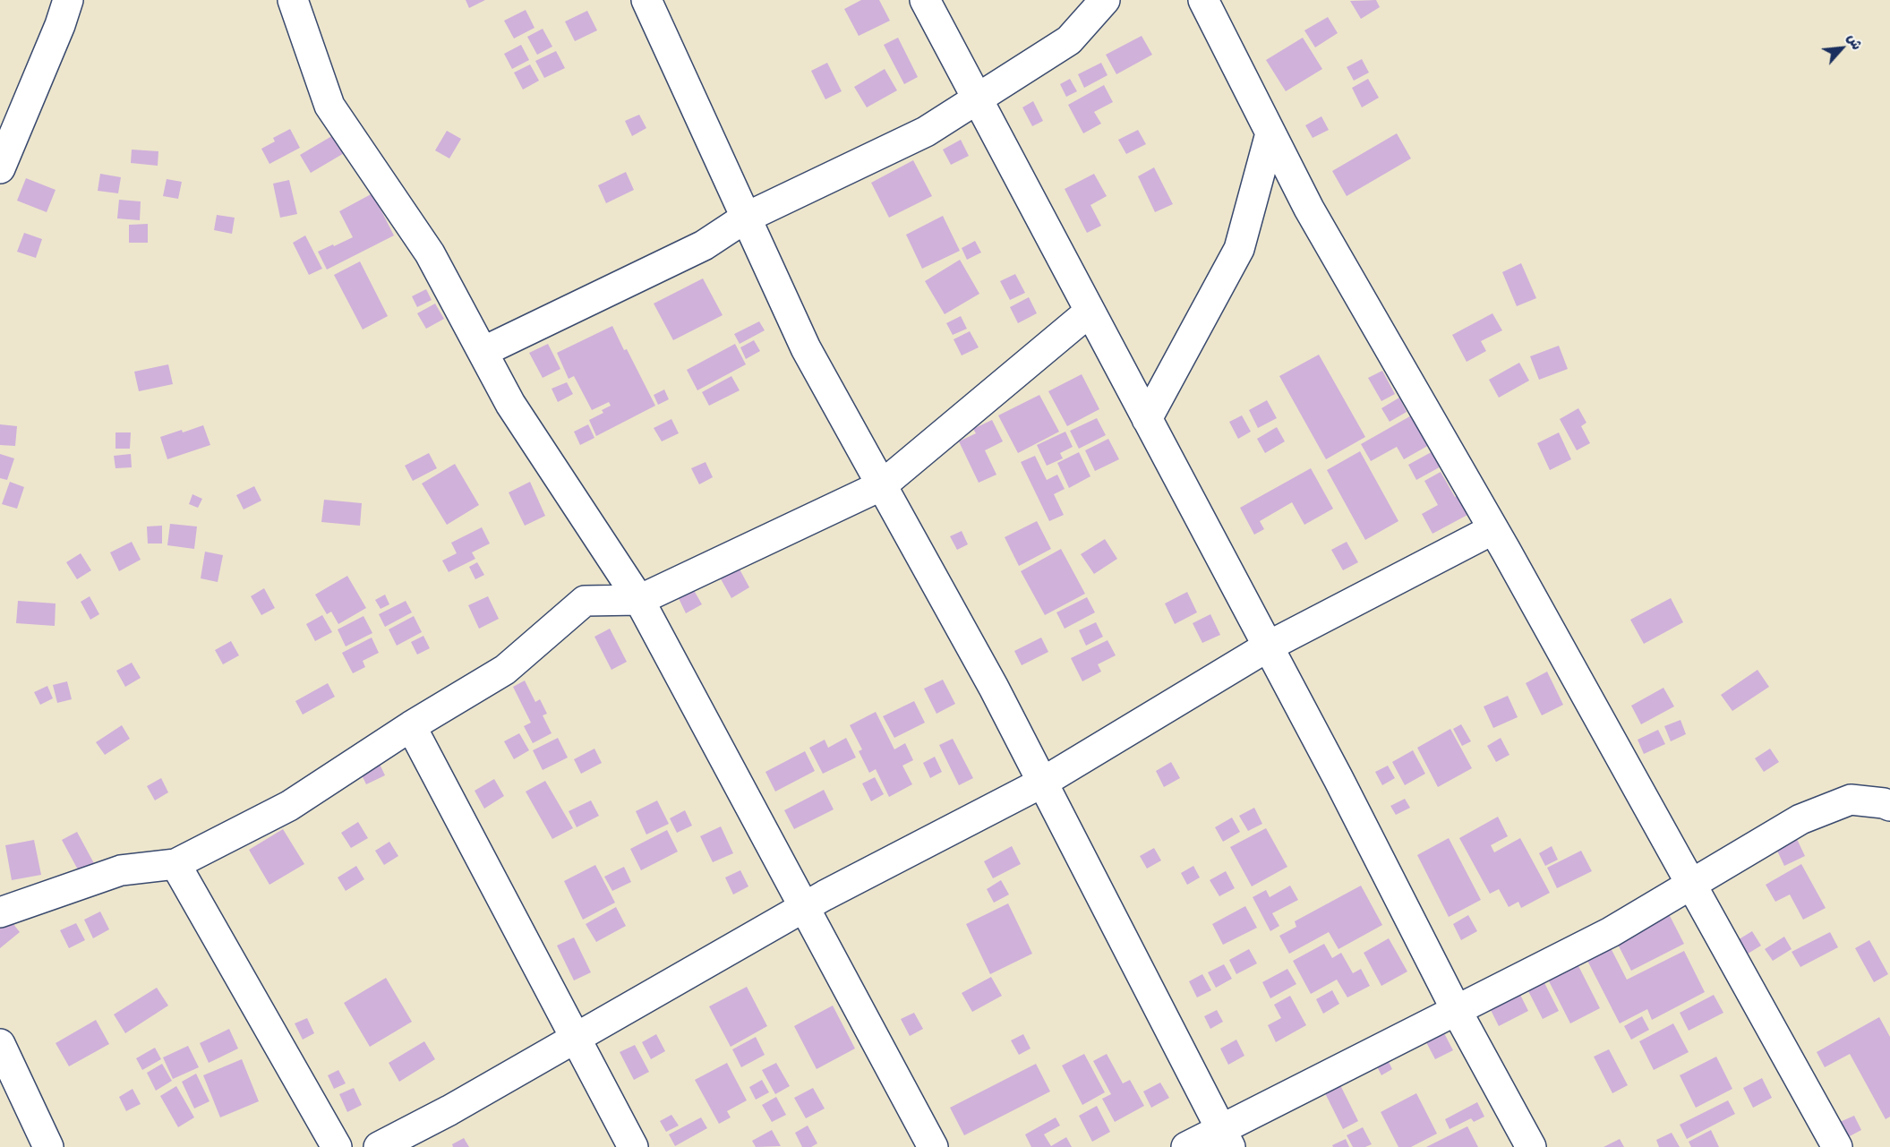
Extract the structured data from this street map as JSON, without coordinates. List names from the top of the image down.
{
  "north": "top right"
}
